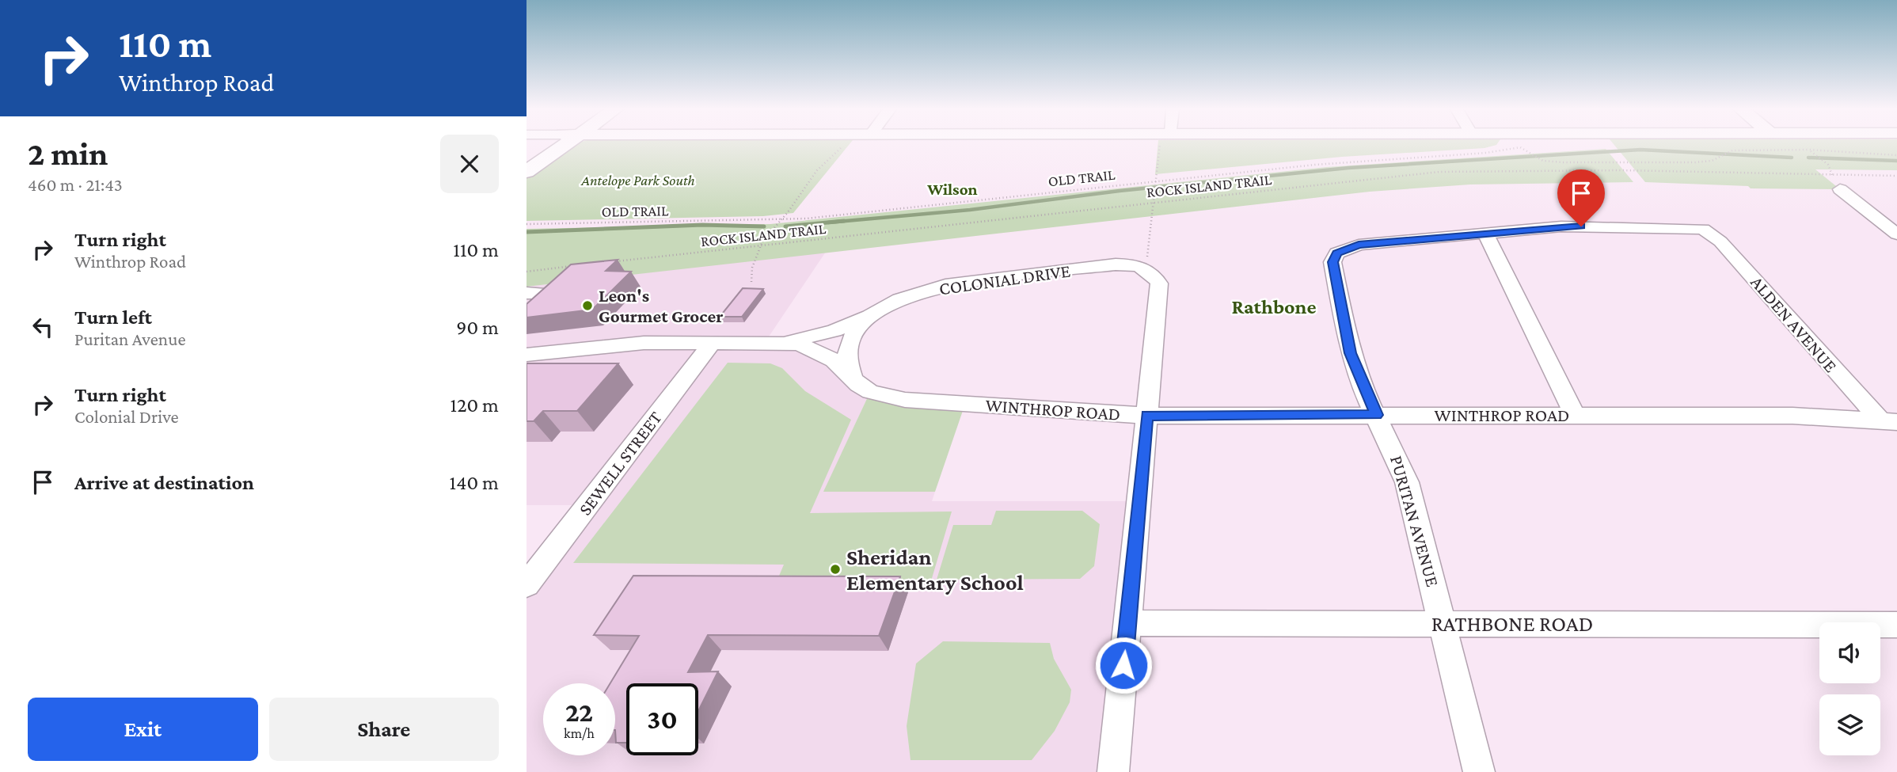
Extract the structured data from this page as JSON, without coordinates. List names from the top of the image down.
{
  "streets": {
    "street": [
      "COLONIAL DRIVE",
      "ALDEN AVENUE",
      "WINTHROP ROAD",
      "SEWELL STREET",
      "PURITAN AVENUE",
      "RATHBONE ROAD"
    ],
    "path": ["OLD TRAIL", "ROCK ISLAND TRAIL"]
  },
  "crossings": [
    ["COLONIAL DRIVE", "WINTHROP ROAD"],
    ["ALDEN AVENUE", "WINTHROP ROAD"],
    ["ALDEN AVENUE", "PURITAN AVENUE"],
    ["WINTHROP ROAD", "SEWELL STREET"],
    ["WINTHROP ROAD", "PURITAN AVENUE"],
    ["PURITAN AVENUE", "RATHBONE ROAD"]
  ],
  "districts": ["Wilson", "Rathbone"],
  "parks": ["Antelope Park South"],
  "places": ["Leon's Gourmet Grocer", "Sheridan Elementary School"],
  "page": {
    "turn": ["110 m", "Winthrop Road"],
    "heading": ["2 min", "460 m · 21:43"],
    "list": [
      {
        "name": "Turn right",
        "note": "Winthrop Road",
        "value": "110 m"
      },
      {
        "name": "Turn left",
        "note": "Puritan Avenue",
        "value": "90 m"
      },
      {
        "name": "Turn right",
        "note": "Colonial Drive",
        "value": "120 m"
      },
      {
        "name": "Arrive at destination",
        "value": "140 m"
      }
    ],
    "speed": "22 km/h",
    "limit": "30",
    "buttons": ["Exit", "Share"]
  }
}
